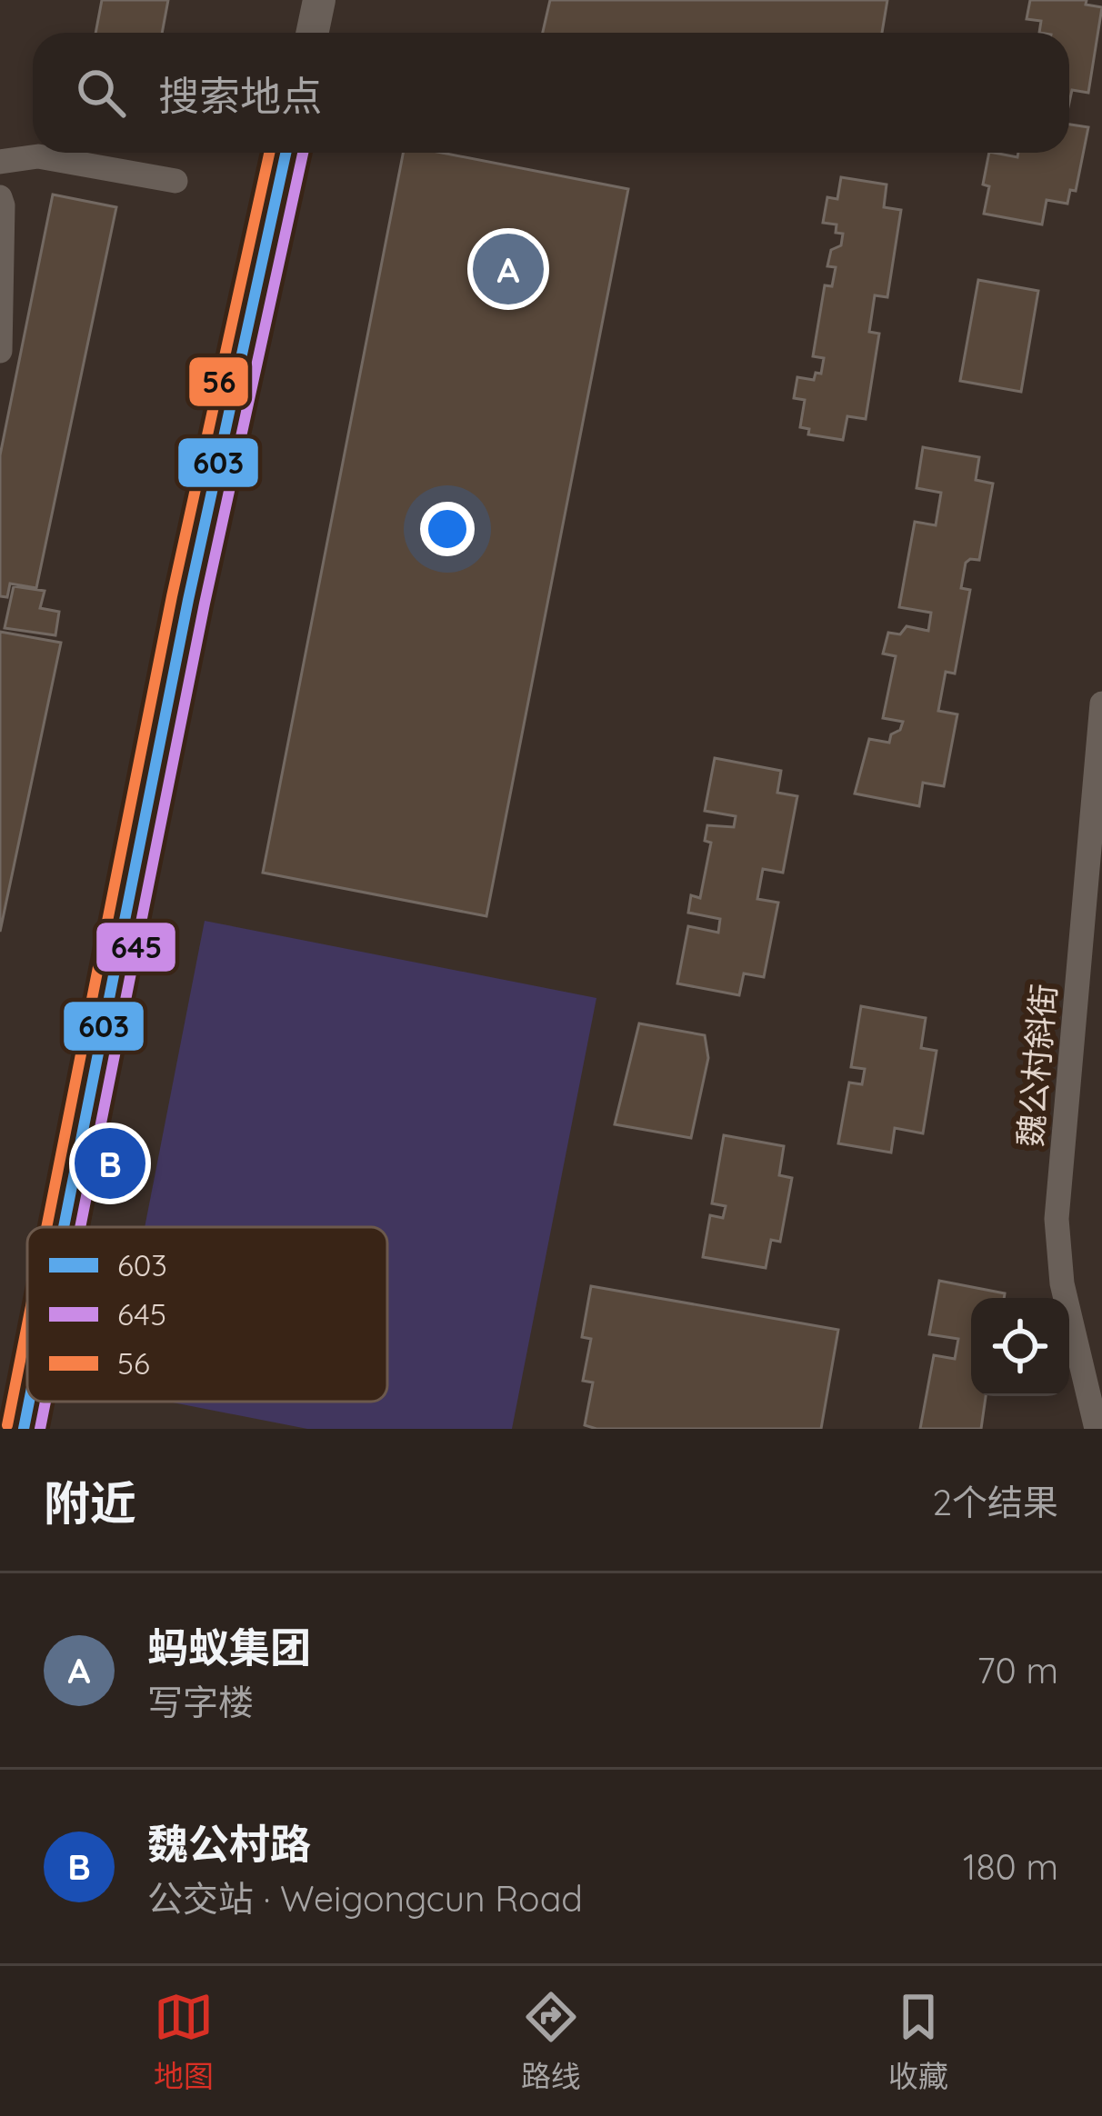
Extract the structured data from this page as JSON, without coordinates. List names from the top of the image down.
{
  "streets": {
    "street": ["魏公村斜街"]
  },
  "lines": ["transit line 603", "transit line 645", "transit line 56"],
  "legend": ["603", "645", "56"],
  "page": {
    "search": "搜索地点",
    "pins": ["A", "B"],
    "heading": ["附近", "2个结果"],
    "list": [
      {
        "mark": "A",
        "name": "蚂蚁集团",
        "note": "写字楼",
        "value": "70 m"
      },
      {
        "mark": "B",
        "name": "魏公村路",
        "note": "公交站 · Weigongcun Road",
        "value": "180 m"
      }
    ],
    "nav": ["地图", "路线", "收藏"]
  }
}
